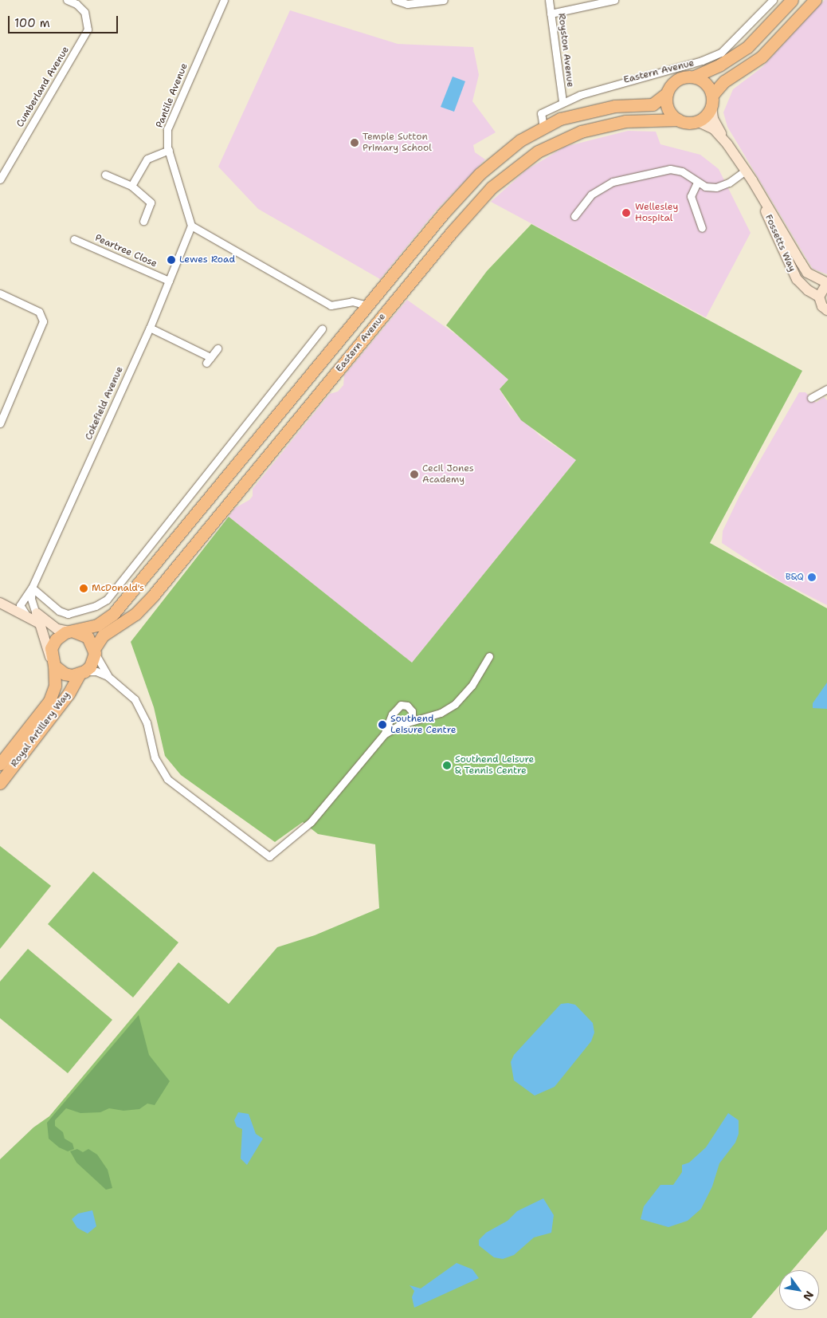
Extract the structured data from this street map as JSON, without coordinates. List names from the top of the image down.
{
  "streets": {
    "main road": ["Eastern Avenue", "Royal Artillery Way"],
    "street": [
      "Royston Avenue",
      "Cumberland Avenue",
      "Pantile Avenue",
      "Fossetts Way",
      "Peartree Close",
      "Cokefield Avenue"
    ]
  },
  "crossings": [
    ["Royston Avenue", "Eastern Avenue"],
    ["Eastern Avenue", "Fossetts Way"],
    ["Eastern Avenue", "Royal Artillery Way"],
    ["Pantile Avenue", "Cokefield Avenue"],
    ["Peartree Close", "Cokefield Avenue"]
  ],
  "places": [
    "Temple Sutton Primary School",
    "Wellesley Hospital",
    "Lewes Road",
    "Cecil Jones Academy",
    "B&Q",
    "McDonald's",
    "Southend Leisure Centre",
    "Southend Leisure & Tennis Centre"
  ],
  "scale_bar": "100 m",
  "north": "bottom right"
}
